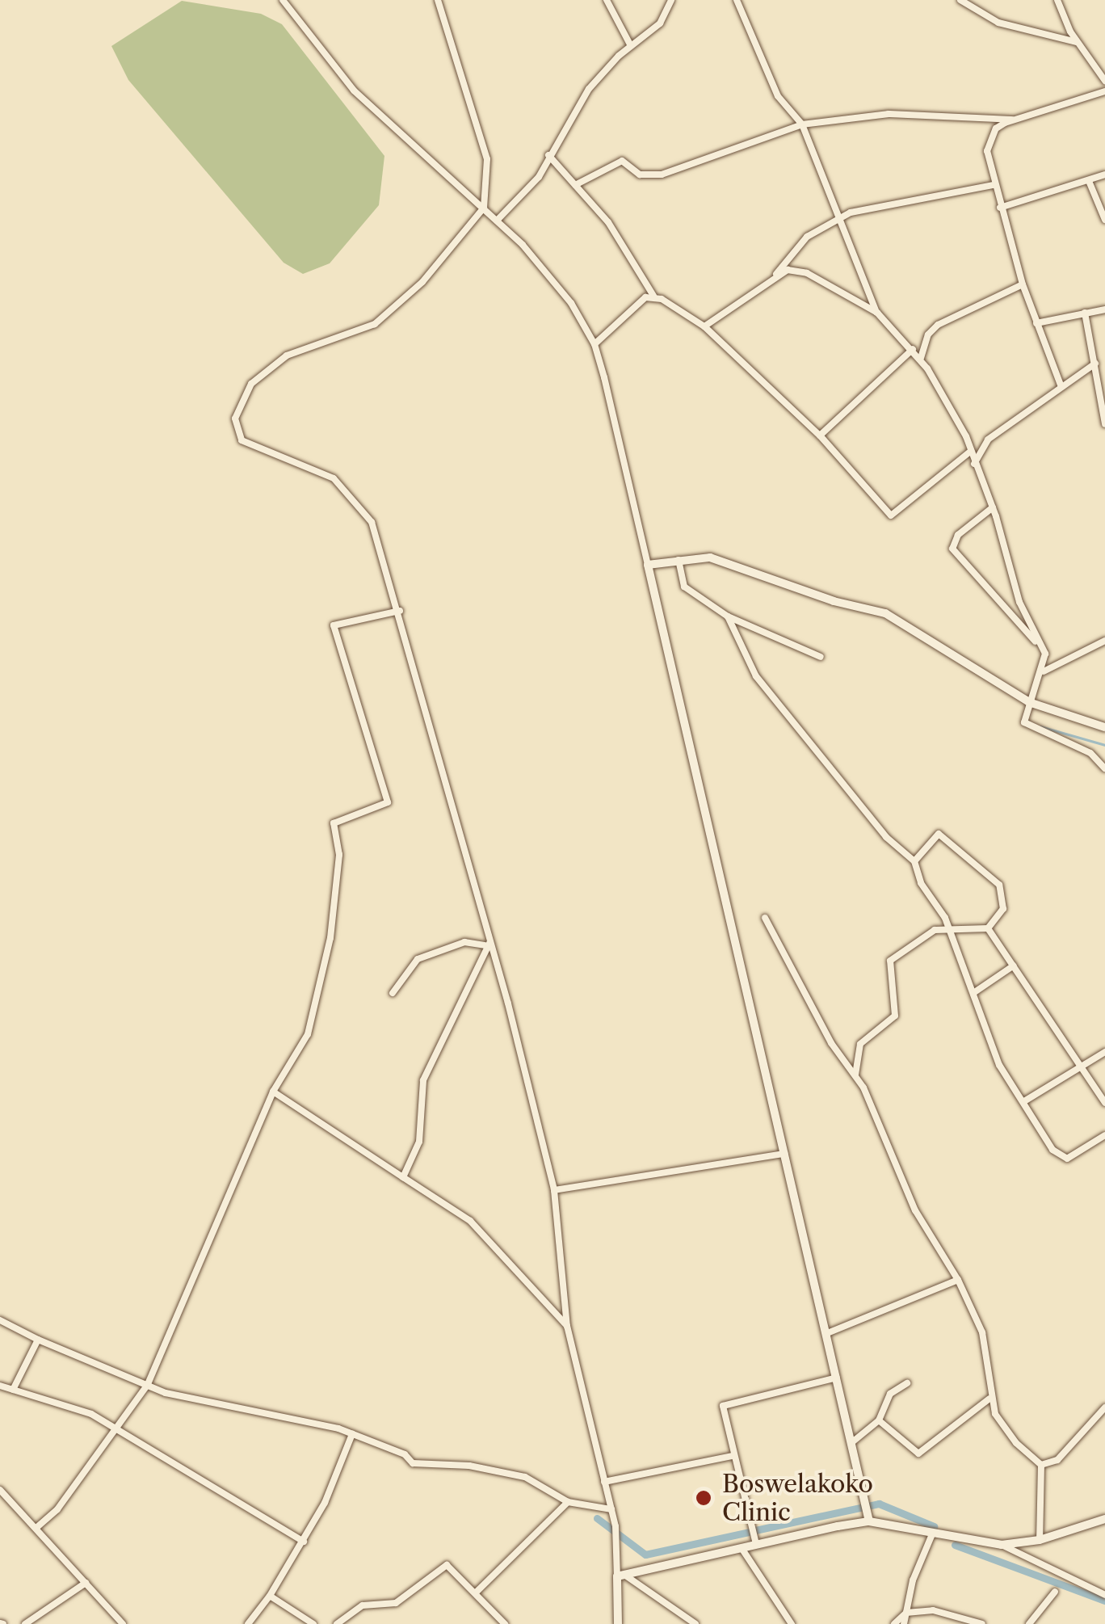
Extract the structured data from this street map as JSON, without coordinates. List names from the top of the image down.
{
  "places": ["Boswelakoko Clinic"]
}
